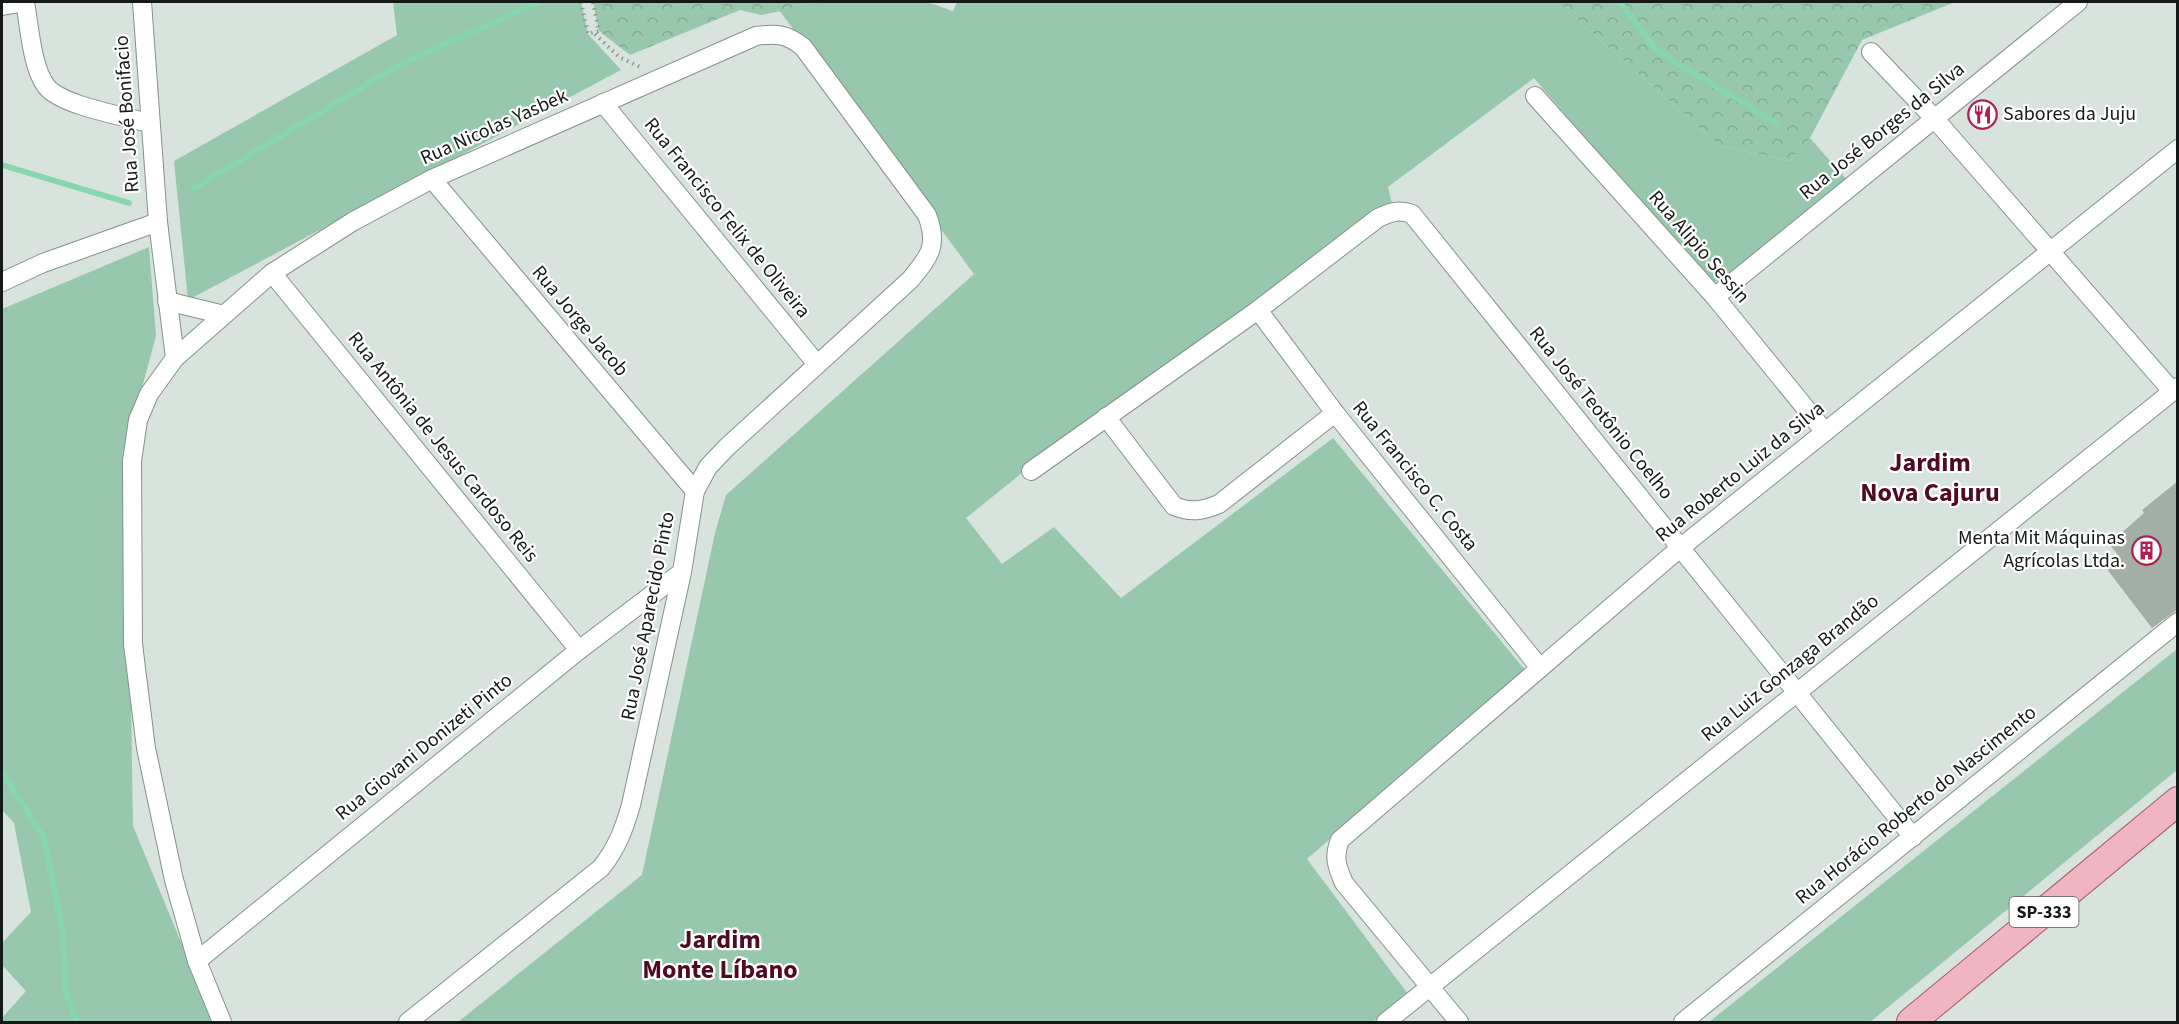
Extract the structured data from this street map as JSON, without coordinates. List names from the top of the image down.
{
  "streets": {
    "main road": ["SP-333"],
    "street": [
      "Rua José Bonifacio",
      "Rua Nicolas Yasbek",
      "Rua José Borges da Silva",
      "Rua Francisco Felix de Oliveira",
      "Rua Alipio Sessin",
      "Rua Jorge Jacob",
      "Rua José Teotônio Coelho",
      "Rua Antônia de Jesus Cardoso Reis",
      "Rua Roberto Luiz da Silva",
      "Rua Francisco C. Costa",
      "Rua José Aparecido Pinto",
      "Rua Luiz Gonzaga Brandão",
      "Rua Giovani Donizeti Pinto",
      "Rua Horácio Roberto do Nascimento"
    ]
  },
  "crossings": [
    ["Rua José Bonifacio", "Rua Nicolas Yasbek"],
    ["Rua Nicolas Yasbek", "Rua Francisco Felix de Oliveira"],
    ["Rua Nicolas Yasbek", "Rua Jorge Jacob"],
    ["Rua Nicolas Yasbek", "Rua Antônia de Jesus Cardoso Reis"],
    ["Rua Nicolas Yasbek", "Rua José Aparecido Pinto"],
    ["Rua Nicolas Yasbek", "Rua Giovani Donizeti Pinto"],
    ["Rua José Borges da Silva", "Rua Alipio Sessin"],
    ["Rua Francisco Felix de Oliveira", "Rua José Aparecido Pinto"],
    ["Rua Alipio Sessin", "Rua Roberto Luiz da Silva"],
    ["Rua Jorge Jacob", "Rua José Aparecido Pinto"],
    ["Rua José Teotônio Coelho", "Rua Roberto Luiz da Silva"],
    ["Rua José Teotônio Coelho", "Rua Francisco C. Costa"],
    ["Rua José Teotônio Coelho", "Rua Luiz Gonzaga Brandão"],
    ["Rua José Teotônio Coelho", "Rua Horácio Roberto do Nascimento"],
    ["Rua Antônia de Jesus Cardoso Reis", "Rua Giovani Donizeti Pinto"],
    ["Rua Roberto Luiz da Silva", "Rua Francisco C. Costa"],
    ["Rua Roberto Luiz da Silva", "Rua Luiz Gonzaga Brandão"],
    ["Rua José Aparecido Pinto", "Rua Giovani Donizeti Pinto"]
  ],
  "districts": ["Jardim Nova Cajuru", "Jardim Monte Líbano"],
  "places": {
    "restaurant": ["Sabores da Juju"],
    "building": ["Menta Mit Máquinas Agrícolas Ltda."]
  }
}
